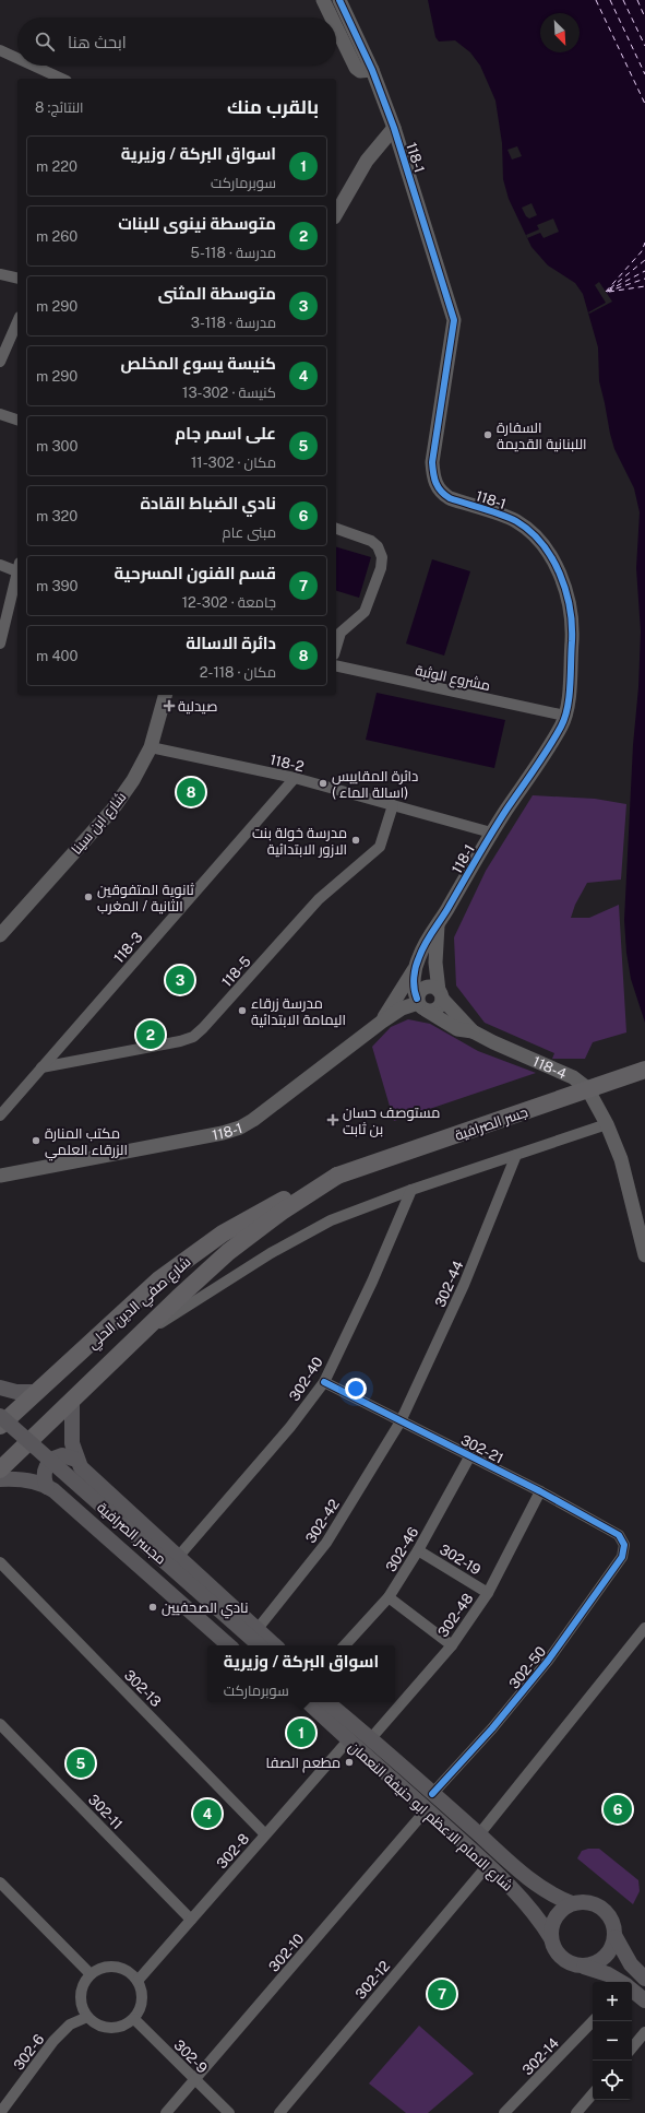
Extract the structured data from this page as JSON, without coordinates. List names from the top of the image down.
{
  "streets": {
    "main road": [
      "جسر الصرافية",
      "شارع صفي الدين الحلي",
      "مجسر الصرافية",
      "شارع الامام الاعظم ابو حنيفة النعمان"
    ],
    "street": [
      "118-1",
      "مشروع الوثبة",
      "118-2",
      "شارع ابن سينا",
      "118-3",
      "118-5",
      "118-4",
      "302-44",
      "302-40",
      "302-21",
      "302-42",
      "302-46",
      "302-19",
      "302-48",
      "302-50",
      "302-13",
      "302-11",
      "302-8",
      "302-10",
      "302-12",
      "302-6",
      "302-9",
      "302-14"
    ]
  },
  "crossings": [
    ["118-1", "مشروع الوثبة"],
    ["118-1", "118-2"],
    ["118-1", "118-4"],
    ["118-2", "شارع ابن سينا"],
    ["118-2", "118-3"],
    ["118-2", "118-5"],
    ["118-3", "118-5"],
    ["جسر الصرافية", "شارع صفي الدين الحلي"],
    ["302-44", "302-21"],
    ["302-44", "302-42"],
    ["شارع صفي الدين الحلي", "مجسر الصرافية"],
    ["302-40", "302-21"],
    ["302-21", "302-42"],
    ["302-21", "302-46"],
    ["302-21", "302-48"],
    ["302-21", "302-50"],
    ["302-46", "302-19"],
    ["302-19", "302-48"],
    ["302-48", "شارع الامام الاعظم ابو حنيفة النعمان"],
    ["302-50", "شارع الامام الاعظم ابو حنيفة النعمان"],
    ["302-13", "302-8"],
    ["302-11", "302-8"],
    ["شارع الامام الاعظم ابو حنيفة النعمان", "302-8"],
    ["شارع الامام الاعظم ابو حنيفة النعمان", "302-10"],
    ["شارع الامام الاعظم ابو حنيفة النعمان", "302-12"],
    ["302-8", "302-6"],
    ["302-8", "302-9"],
    ["302-10", "302-9"],
    ["302-6", "302-9"]
  ],
  "places": {
    "other": [
      "السفارة اللبنانية القديمة",
      "دائرة المقاييس ( اسالة الماء)",
      "مدرسة خولة بنت الازور الابتدائية",
      "ثانوية المتفوقين الثانية / المغرب",
      "مدرسة زرقاء اليمامة الابتدائية",
      "مكتب المنارة الزرقاء العلمي",
      "نادي الصحفيين",
      "مطعم الصفا"
    ],
    "health": ["صيدلية", "مستوصف حسان بن ثابت"]
  },
  "north": "bottom right",
  "page": {
    "search": "ابحث هنا",
    "heading": ["بالقرب منك", "النتائج: 8"],
    "list": [
      {
        "mark": "1",
        "name": "اسواق البركة / وزيرية",
        "note": "سوبرماركت",
        "value": "220 m"
      },
      {
        "mark": "2",
        "name": "متوسطة نينوى للبنات",
        "note": "مدرسة · 118-5",
        "value": "260 m"
      },
      {
        "mark": "3",
        "name": "متوسطة المثنى",
        "note": "مدرسة · 118-3",
        "value": "290 m"
      },
      {
        "mark": "4",
        "name": "كنيسة يسوع المخلص",
        "note": "كنيسة · 302-13",
        "value": "290 m"
      },
      {
        "mark": "5",
        "name": "علی اسمر جام",
        "note": "مكان · 302-11",
        "value": "300 m"
      },
      {
        "mark": "6",
        "name": "نادي الضباط القادة",
        "note": "مبنى عام",
        "value": "320 m"
      },
      {
        "mark": "7",
        "name": "قسم الفنون المسرحية",
        "note": "جامعة · 302-12",
        "value": "390 m"
      },
      {
        "mark": "8",
        "name": "دائرة الاسالة",
        "note": "مكان · 118-2",
        "value": "400 m"
      }
    ],
    "pins": [
      "8",
      "3",
      "2",
      "1",
      "5",
      "6",
      "4",
      "7"
    ],
    "popup": ["اسواق البركة / وزيرية", "سوبرماركت"],
    "map_buttons": ["+", "−"]
  }
}
